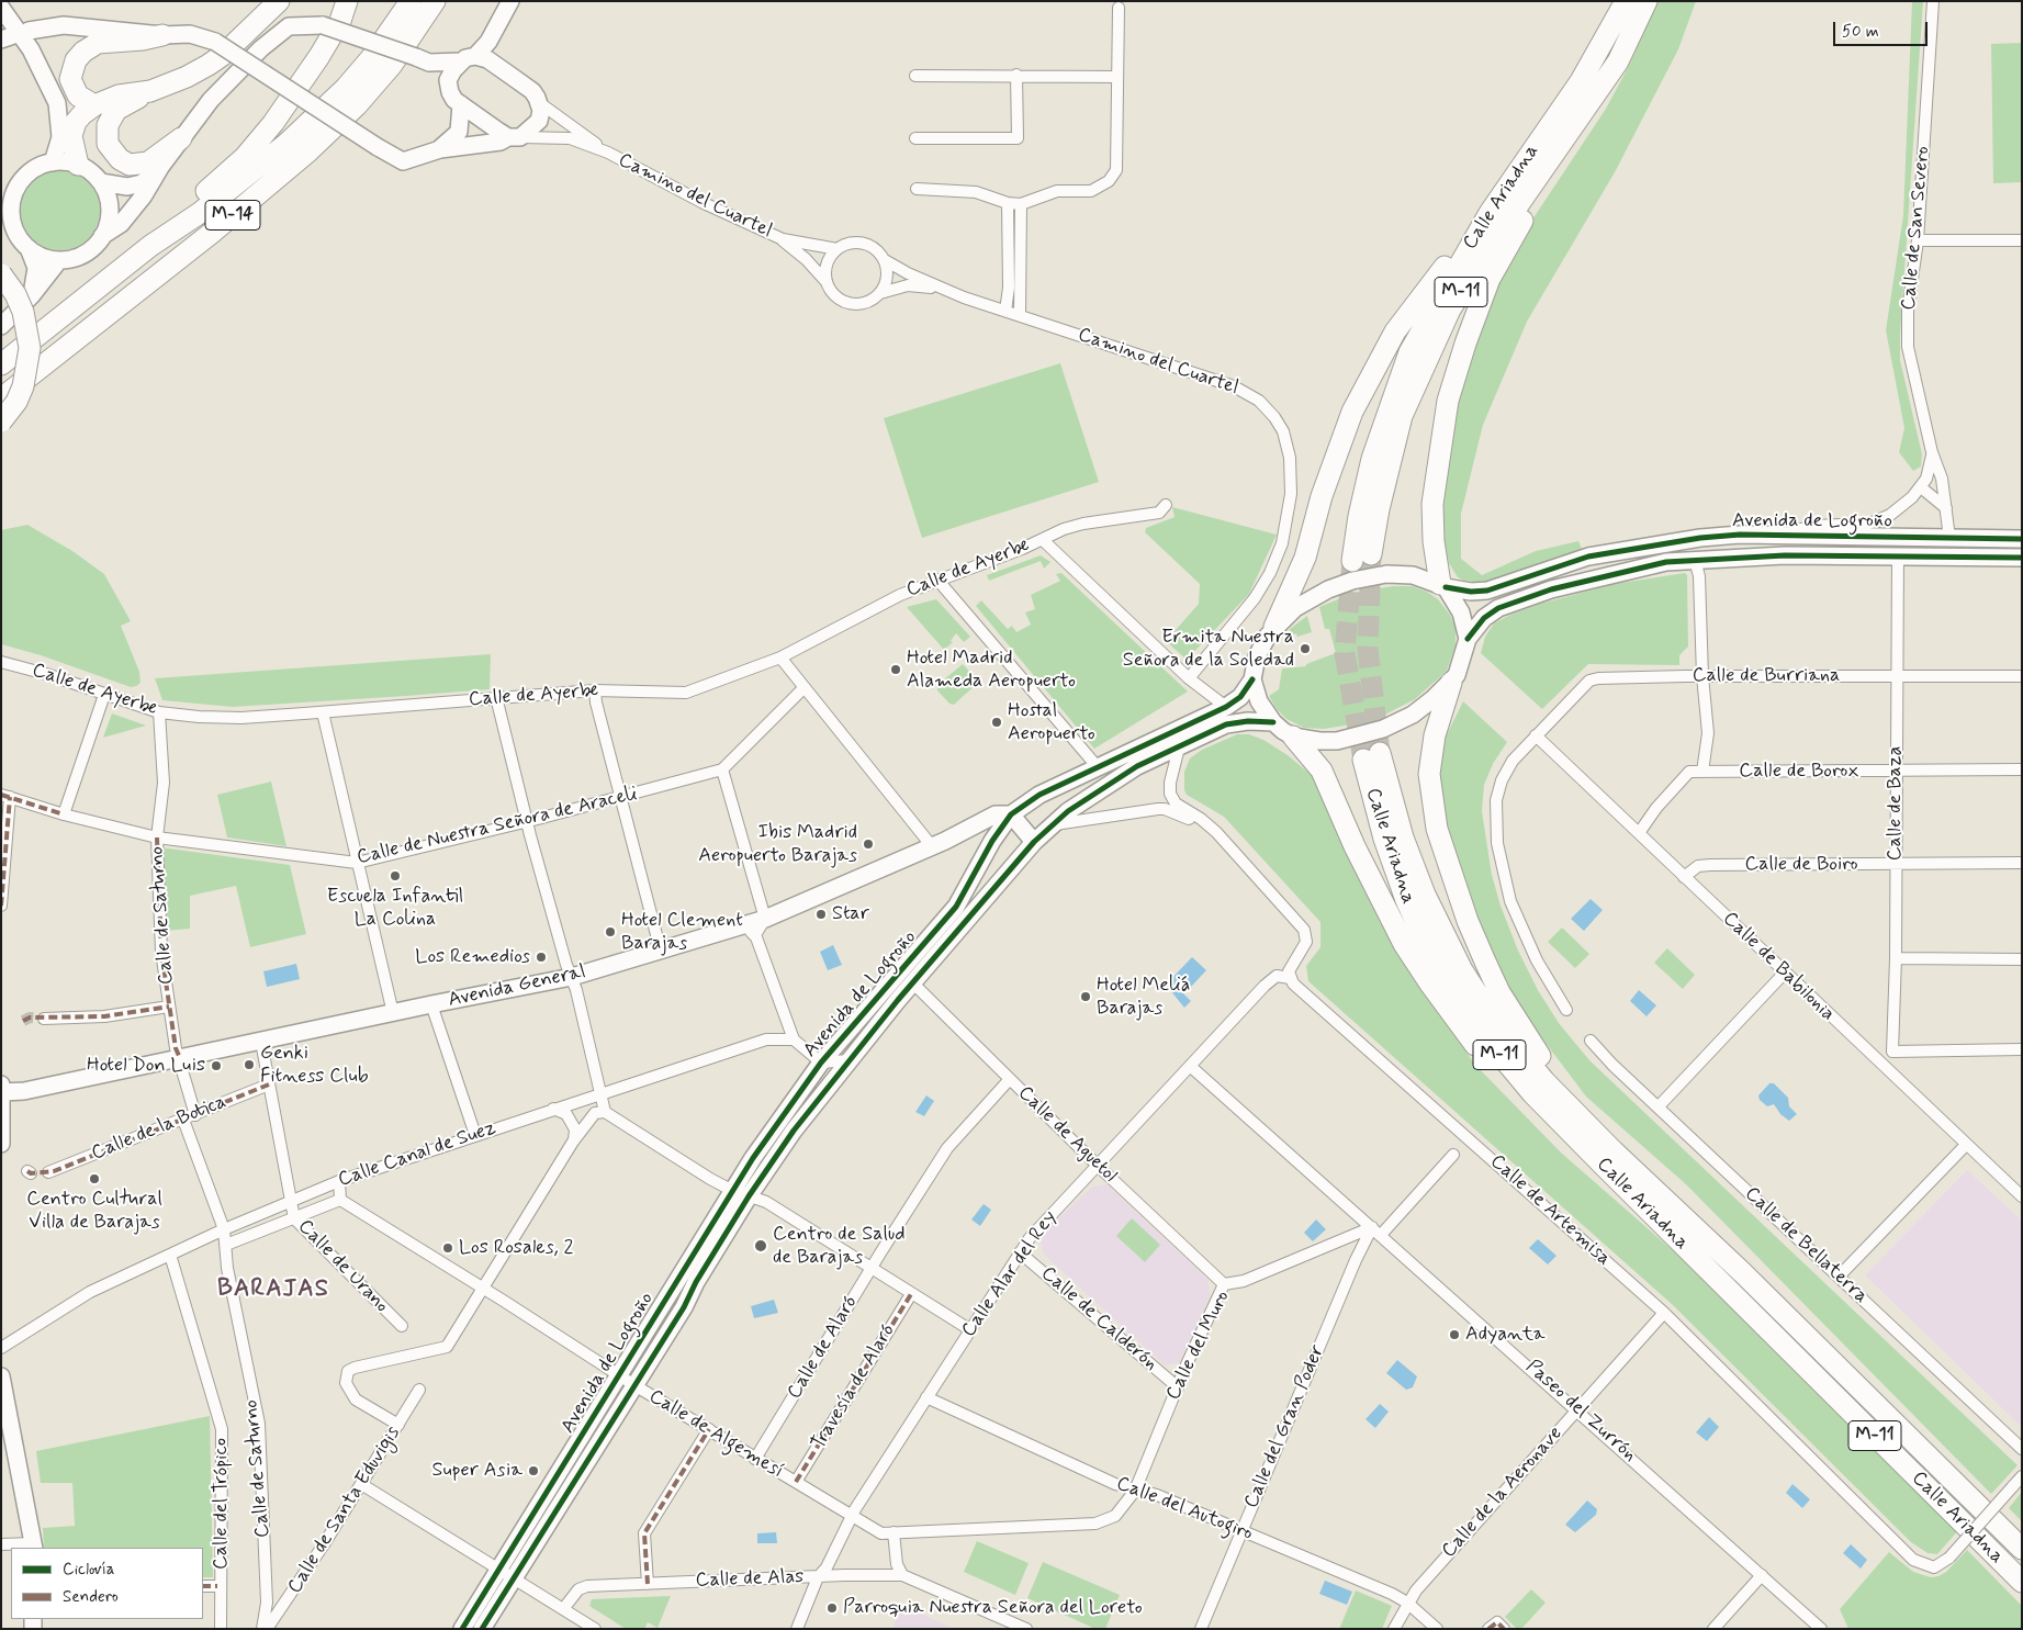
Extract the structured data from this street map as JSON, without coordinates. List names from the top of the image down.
{
  "streets": {
    "highway": ["Calle Ariadna", "M-14", "M-11"],
    "main road": ["Avenida de Logroño", "Avenida General"],
    "street": [
      "Camino del Cuartel",
      "Calle de San Severo",
      "Calle de Ayerbe",
      "Calle de Burriana",
      "Calle de Borox",
      "Calle de Baza",
      "Calle de Nuestra Señora de Araceli",
      "Calle de Boiro",
      "Calle de Saturno",
      "Calle de Babilonia",
      "Calle de la Botica",
      "Calle de Aguetol",
      "Calle Canal de Suez",
      "Calle de Artemisa",
      "Calle de Bellaterra",
      "Calle de Urano",
      "Calle Alar del Rey",
      "Calle de Calderón",
      "Calle del Muro",
      "Calle de Alaró",
      "Travesía de Alaró",
      "Paseo del Zurrón",
      "Calle del Gran Poder",
      "Calle de Algemesí",
      "Calle de la Aeronave",
      "Calle del Trópico",
      "Calle del Autogiro",
      "Calle de Santa Eduvigis",
      "Calle de Alas"
    ]
  },
  "crossings": [
    ["Camino del Cuartel", "Calle de Ayerbe"],
    ["Calle de San Severo", "Avenida de Logroño"],
    ["Avenida de Logroño", "Calle de Ayerbe"],
    ["Avenida de Logroño", "Calle de Baza"],
    ["Avenida de Logroño", "Avenida General"],
    ["Avenida de Logroño", "Calle de Aguetol"],
    ["Avenida de Logroño", "Calle de Algemesí"],
    ["Calle de Ayerbe", "Calle de Saturno"],
    ["Calle de Burriana", "Calle de Baza"],
    ["Calle de Burriana", "Calle de Babilonia"],
    ["Calle de Borox", "Calle de Baza"],
    ["Calle de Borox", "Calle de Babilonia"],
    ["Calle de Baza", "Calle de Boiro"],
    ["Calle de Nuestra Señora de Araceli", "Calle de Saturno"],
    ["Calle de Boiro", "Calle de Babilonia"],
    ["Calle de Saturno", "Avenida General"],
    ["Calle de Saturno", "Calle de la Botica"],
    ["Calle de Saturno", "Calle Canal de Suez"],
    ["Avenida General", "Calle de Urano"],
    ["Calle de la Botica", "Calle de Urano"],
    ["Calle de Aguetol", "Calle Alar del Rey"],
    ["Calle de Aguetol", "Calle del Muro"],
    ["Calle de Aguetol", "Calle de Alaró"],
    ["Calle Canal de Suez", "Calle de Urano"],
    ["Calle Canal de Suez", "Calle del Trópico"],
    ["Calle de Artemisa", "Calle Alar del Rey"],
    ["Calle de Artemisa", "Calle de la Aeronave"],
    ["Calle Alar del Rey", "Calle de Calderón"],
    ["Calle Alar del Rey", "Paseo del Zurrón"],
    ["Calle Alar del Rey", "Calle de Algemesí"],
    ["Calle Alar del Rey", "Calle del Autogiro"],
    ["Calle Alar del Rey", "Calle de Alas"],
    ["Calle de Calderón", "Calle del Muro"],
    ["Calle del Muro", "Paseo del Zurrón"],
    ["Calle del Muro", "Calle del Gran Poder"],
    ["Calle del Muro", "Calle de Algemesí"],
    ["Calle del Muro", "Calle del Autogiro"],
    ["Calle de Alaró", "Calle de Algemesí"],
    ["Travesía de Alaró", "Calle de Algemesí"],
    ["Paseo del Zurrón", "Calle del Gran Poder"],
    ["Paseo del Zurrón", "Calle de la Aeronave"],
    ["Calle del Gran Poder", "Calle del Autogiro"],
    ["Calle de Algemesí", "Calle del Autogiro"],
    ["Calle de la Aeronave", "Calle del Autogiro"]
  ],
  "districts": ["BARAJAS"],
  "places": [
    "Ermita Nuestra Señora de la Soledad",
    "Hotel Madrid Alameda Aeropuerto",
    "Hostal Aeropuerto",
    "Ibis Madrid Aeropuerto Barajas",
    "Escuela Infantil La Colina",
    "Star",
    "Hotel Clement Barajas",
    "Los Remedios",
    "Hotel Meliá Barajas",
    "Genki Fitness Club",
    "Hotel Don Luis",
    "Centro Cultural Villa de Barajas",
    "Centro de Salud de Barajas",
    "Los Rosales, 2",
    "Adyanta",
    "Super Asia",
    "Parroquia Nuestra Señora del Loreto"
  ],
  "legend": ["Ciclovía", "Sendero"],
  "scale_bar": "50 m"
}
